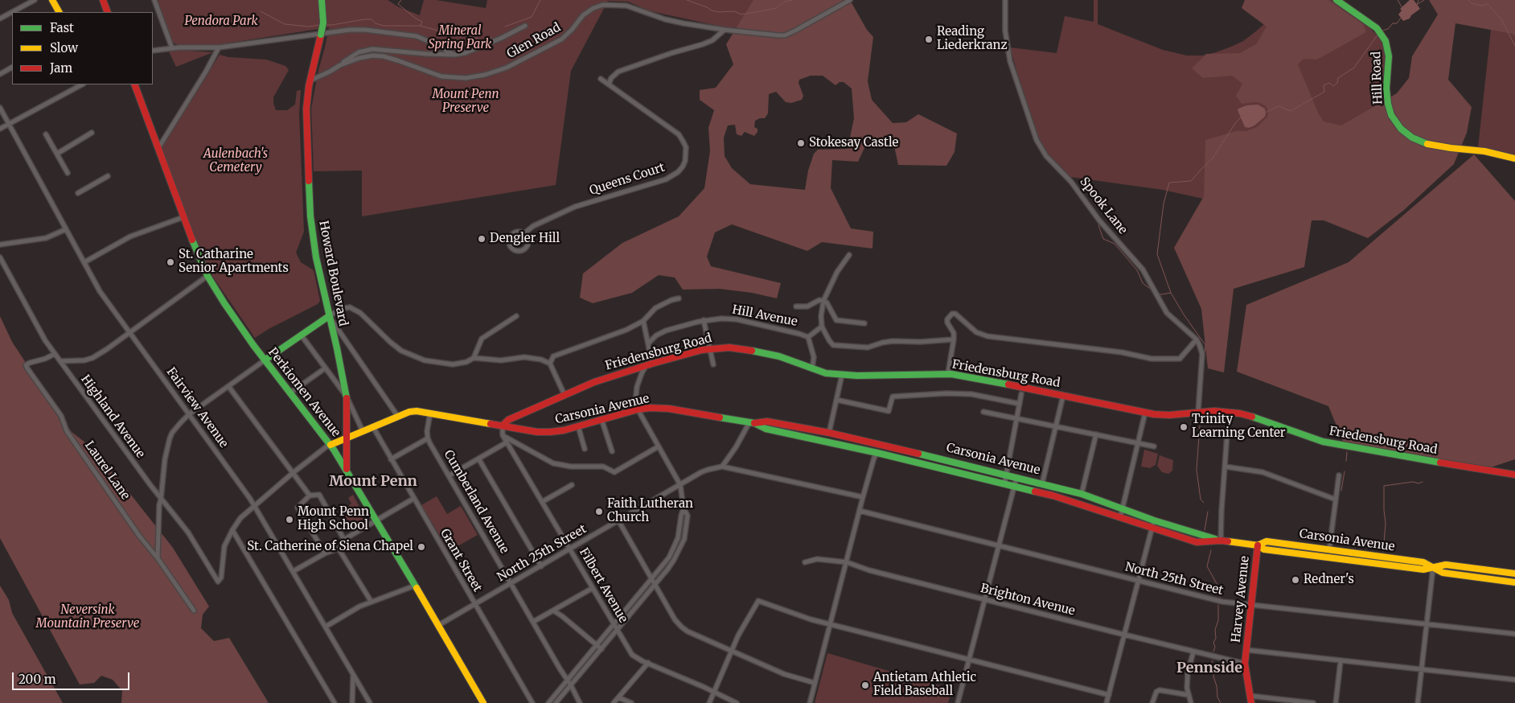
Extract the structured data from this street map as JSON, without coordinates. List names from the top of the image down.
{
  "streets": {
    "main road": [
      "Hill Road",
      "Howard Boulevard",
      "Friedensburg Road",
      "Perkiomen Avenue",
      "Carsonia Avenue",
      "Harvey Avenue"
    ],
    "street": [
      "Glen Road",
      "Queens Court",
      "Spook Lane",
      "Hill Avenue",
      "Fairview Avenue",
      "Highland Avenue",
      "Laurel Lane",
      "Cumberland Avenue",
      "North 25th Street",
      "Grant Street",
      "Filbert Avenue",
      "Brighton Avenue"
    ]
  },
  "crossings": [
    ["Glen Road", "Howard Boulevard"],
    ["Howard Boulevard", "Perkiomen Avenue"],
    ["Howard Boulevard", "Carsonia Avenue"],
    ["Friedensburg Road", "Carsonia Avenue"],
    ["Friedensburg Road", "Filbert Avenue"],
    ["Perkiomen Avenue", "Carsonia Avenue"],
    ["Perkiomen Avenue", "North 25th Street"],
    ["Carsonia Avenue", "Grant Street"],
    ["Carsonia Avenue", "Filbert Avenue"],
    ["Carsonia Avenue", "Harvey Avenue"],
    ["Highland Avenue", "Laurel Lane"],
    ["Cumberland Avenue", "North 25th Street"],
    ["North 25th Street", "Grant Street"],
    ["North 25th Street", "Filbert Avenue"],
    ["North 25th Street", "Harvey Avenue"],
    ["Harvey Avenue", "Brighton Avenue"]
  ],
  "districts": ["Mount Penn", "Pennside"],
  "parks": [
    "Pendora Park",
    "Mineral Spring Park",
    "Mount Penn Preserve",
    "Aulenbach's Cemetery",
    "Neversink Mountain Preserve"
  ],
  "places": [
    "Reading Liederkranz",
    "Stokesay Castle",
    "Dengler Hill",
    "St. Catharine Senior Apartments",
    "Trinity Learning Center",
    "Faith Lutheran Church",
    "Mount Penn High School",
    "St. Catherine of Siena Chapel",
    "Redner's",
    "Antietam Athletic Field Baseball"
  ],
  "legend": ["Fast", "Slow", "Jam"],
  "scale_bar": "200 m"
}
